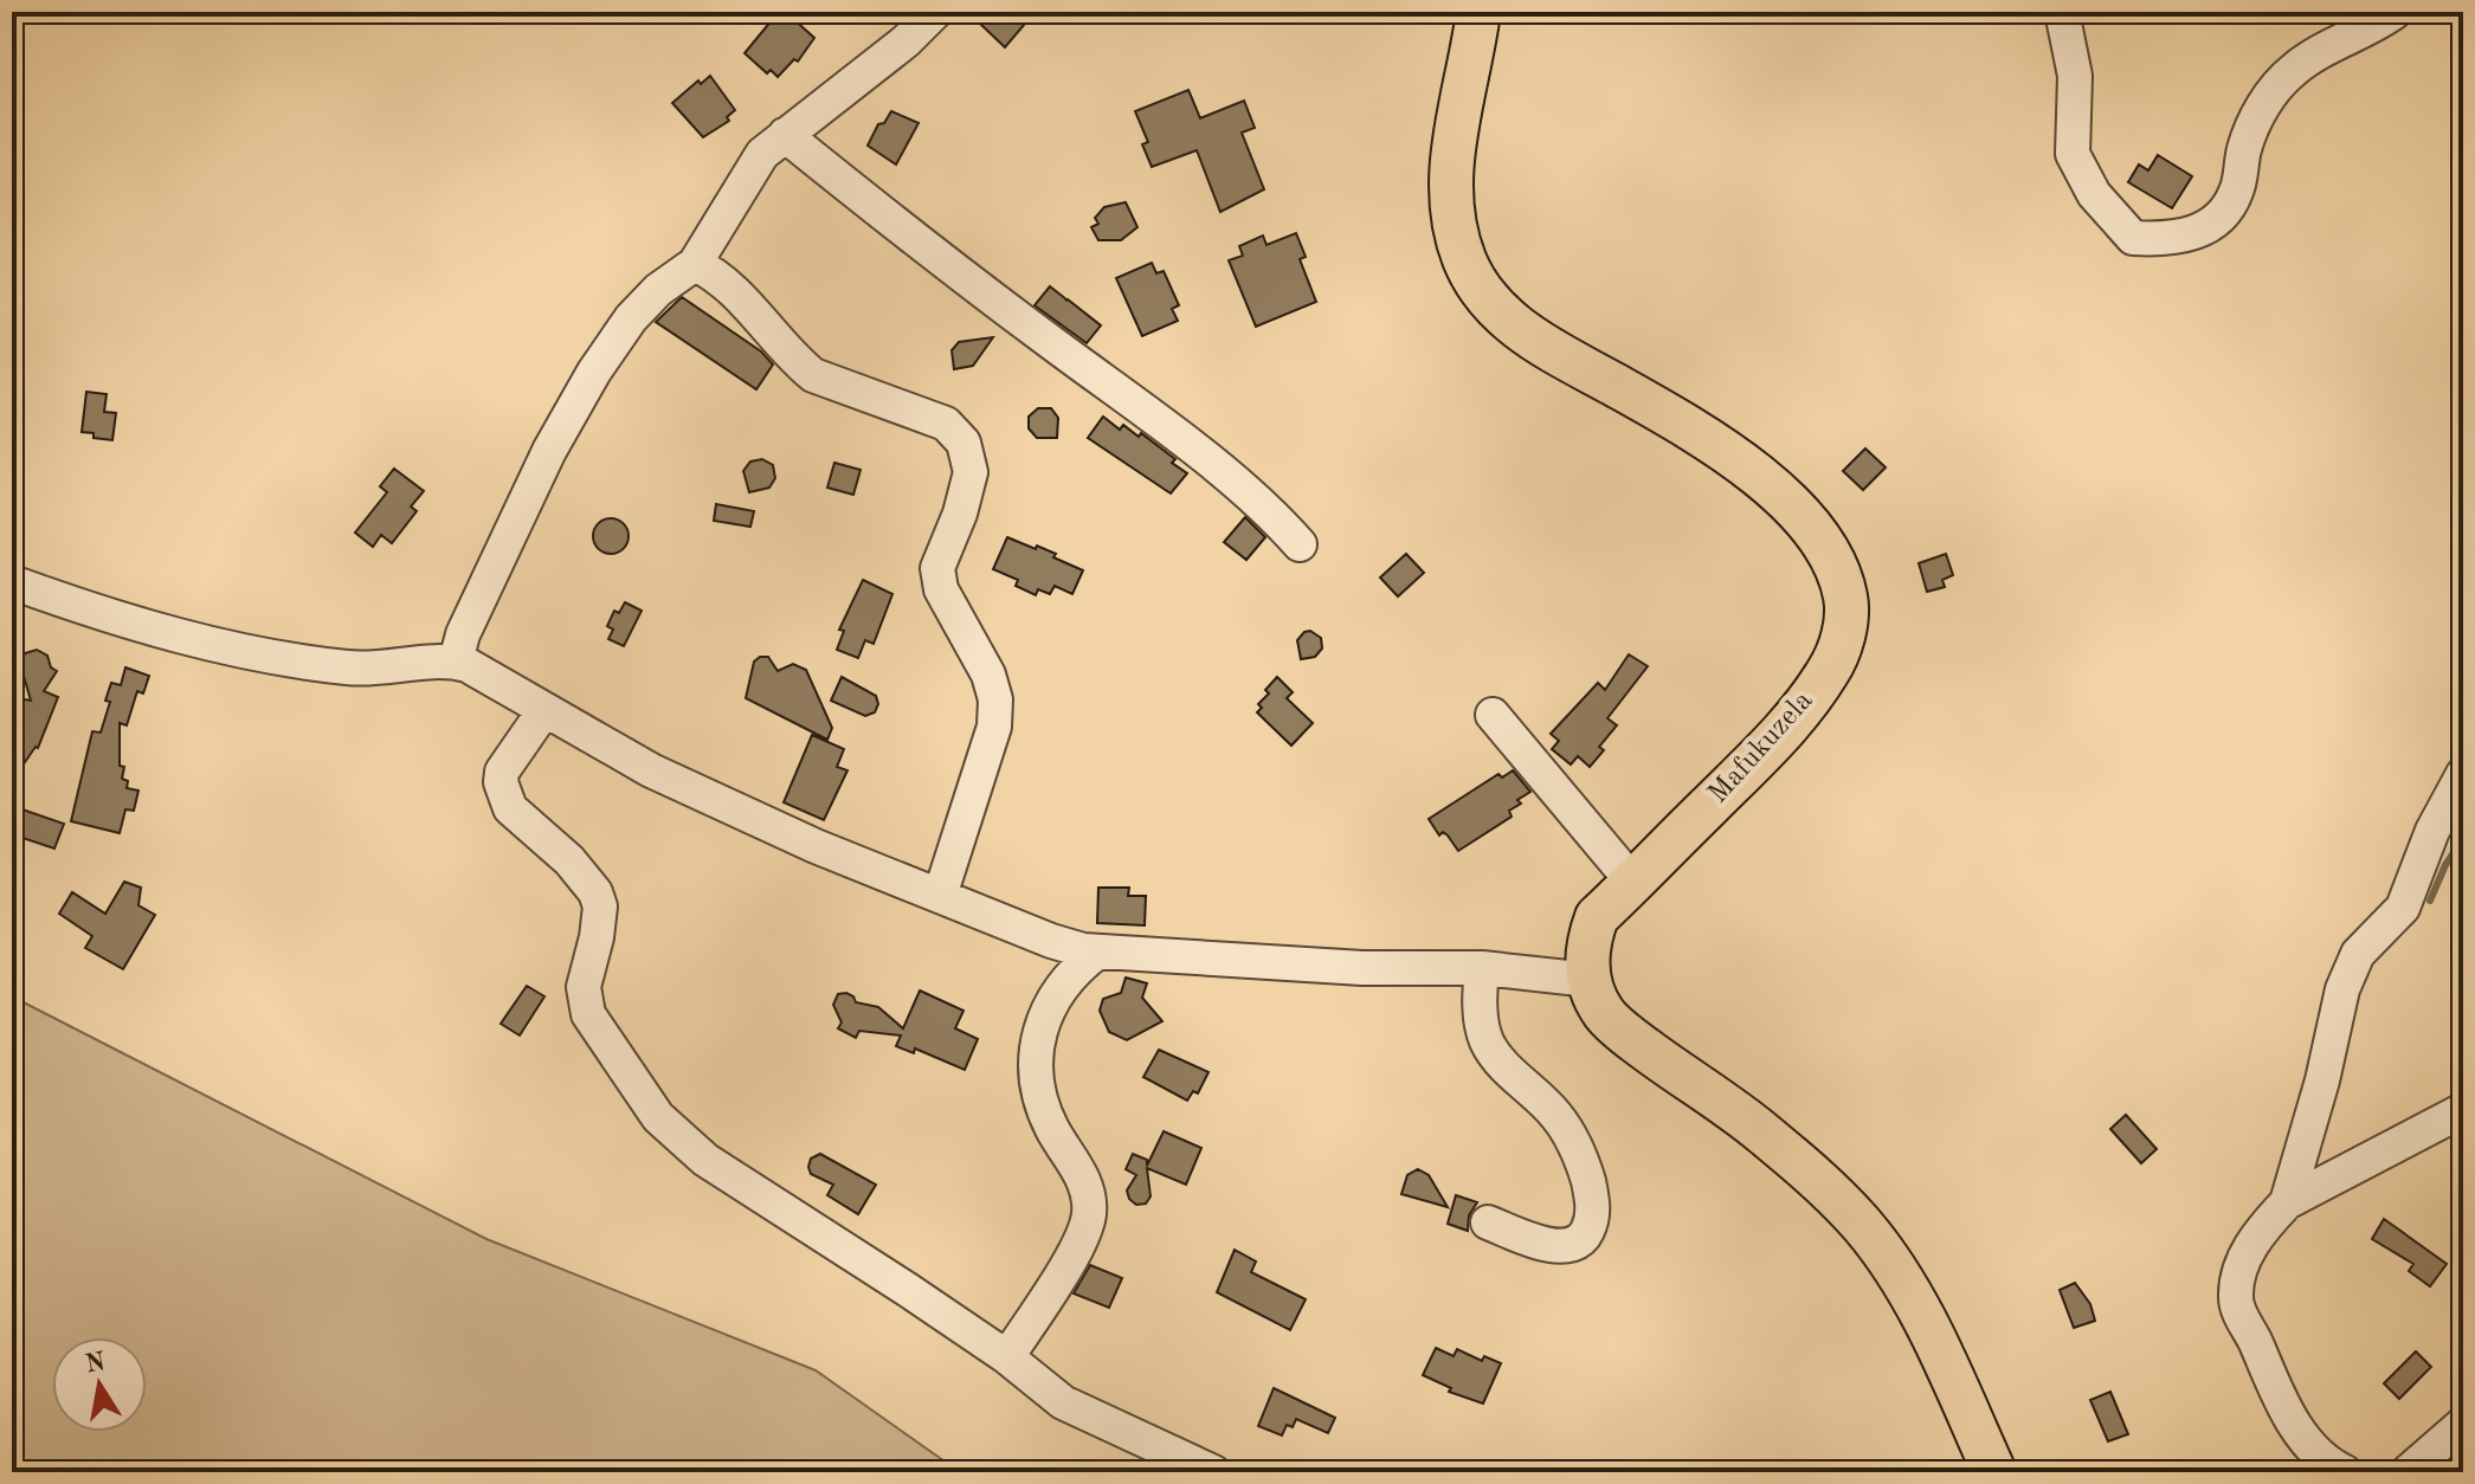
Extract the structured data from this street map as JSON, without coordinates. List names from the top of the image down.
{
  "streets": {
    "main road": ["Mafukuzela"]
  },
  "north": "top"
}
